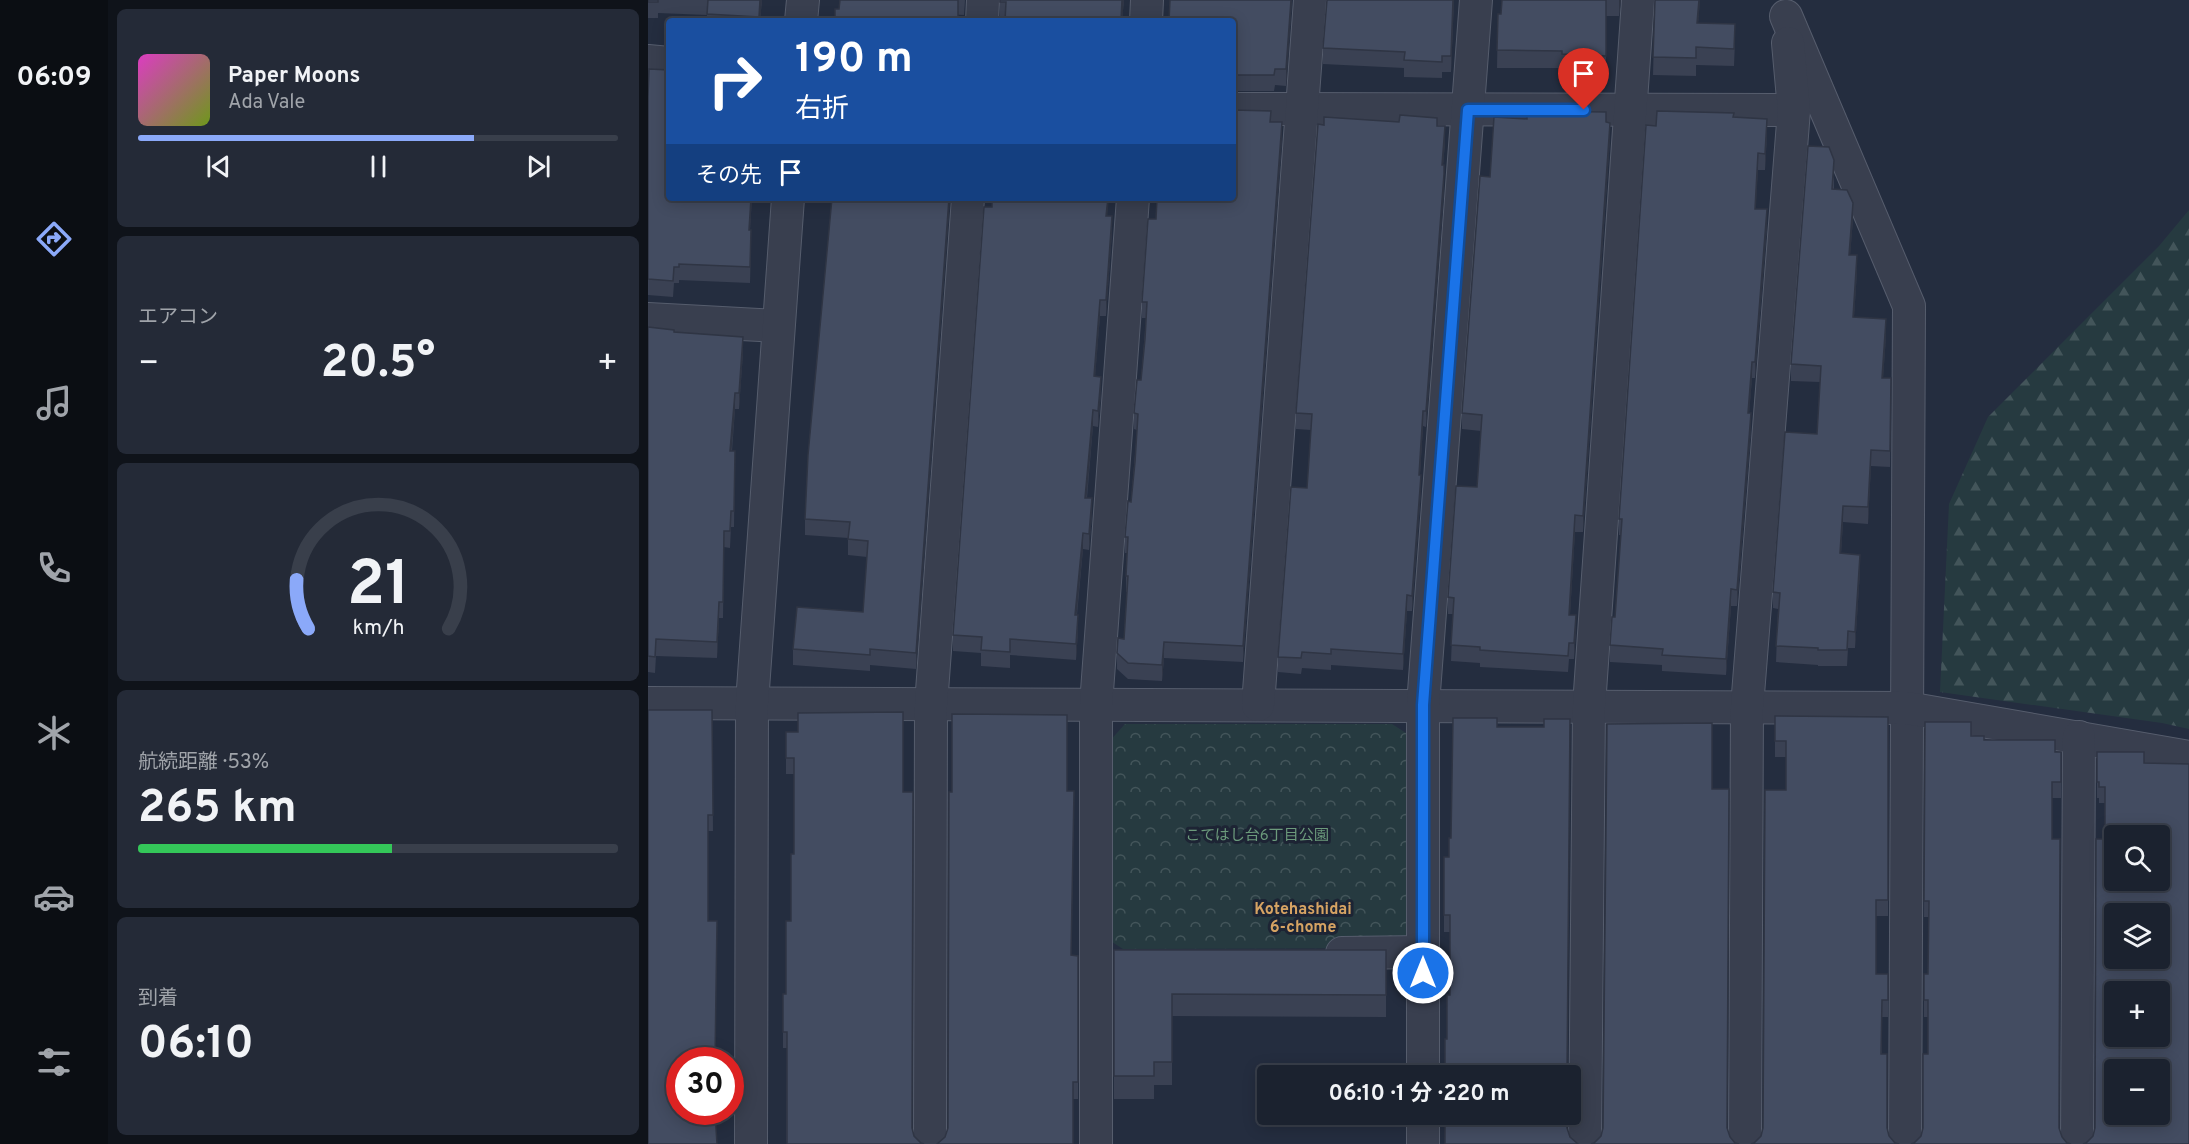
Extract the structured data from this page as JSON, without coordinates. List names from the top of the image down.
{
  "districts": ["Kotehashidai 6-chome"],
  "parks": ["こてはし台6丁目公園"],
  "page": {
    "tabs": "06:09",
    "turn": ["190 m", "右折"],
    "song": ["Paper Moons", "Ada Vale"],
    "then": "その先",
    "tile": [
      "エアコン",
      ["航続距離 · 53%", "265 km"],
      ["到着", "06:10"]
    ],
    "heat": ["−", "20.5°", "+"],
    "map_buttons": ["+", "−"],
    "limit": "30",
    "trip": "06:10 · 1 分 · 220 m",
    "gauge": ["21", "km/h"]
  }
}
